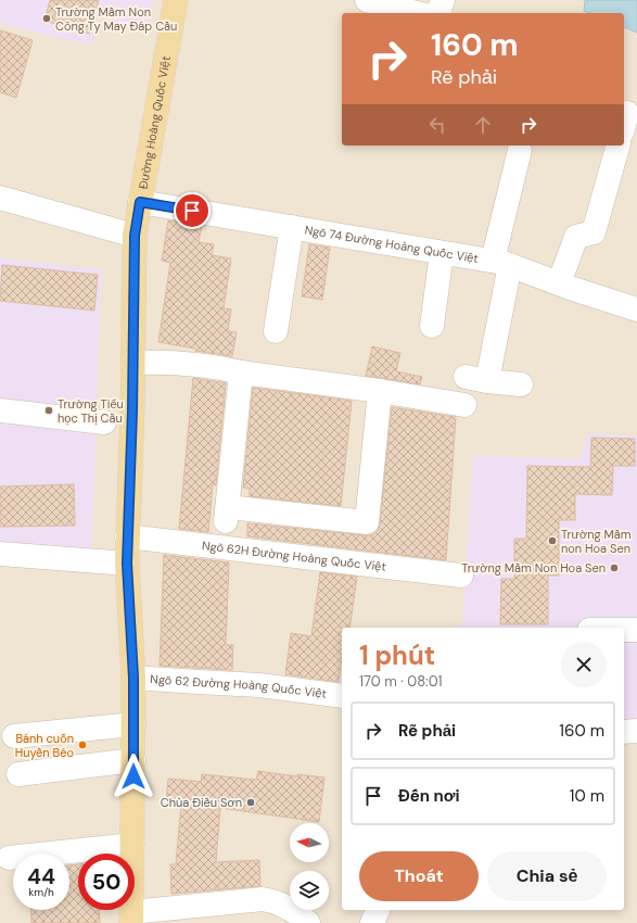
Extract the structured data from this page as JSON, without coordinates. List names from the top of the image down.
{
  "streets": {
    "main road": ["Đường Hoàng Quốc Việt"],
    "street": ["Ngõ 74 Đường Hoàng Quốc Việt", "Ngõ 62H Đường Hoàng Quốc Việt", "Ngõ 62 Đường Hoàng Quốc Việt"]
  },
  "crossings": [
    ["Đường Hoàng Quốc Việt", "Ngõ 74 Đường Hoàng Quốc Việt"],
    ["Đường Hoàng Quốc Việt", "Ngõ 62H Đường Hoàng Quốc Việt"],
    ["Đường Hoàng Quốc Việt", "Ngõ 62 Đường Hoàng Quốc Việt"]
  ],
  "places": [
    "Trường Mầm Non Công Ty May Đáp Cầu",
    "Trường Tiểu học Thị Cầu",
    "Trường Mầm non Hoa Sen",
    "Trường Mầm Non Hoa Sen",
    "Bánh cuốn Huyền Béo",
    "Chùa Điều Sơn"
  ],
  "north": "left",
  "page": {
    "turn": ["160 m", "Rẽ phải"],
    "heading": ["1 phút", "170 m · 08:01"],
    "list": [
      {
        "name": "Rẽ phải",
        "value": "160 m"
      },
      {
        "name": "Đến nơi",
        "value": "10 m"
      }
    ],
    "buttons": ["Thoát", "Chia sẻ"],
    "speed": "44 km/h",
    "limit": "50"
  }
}
